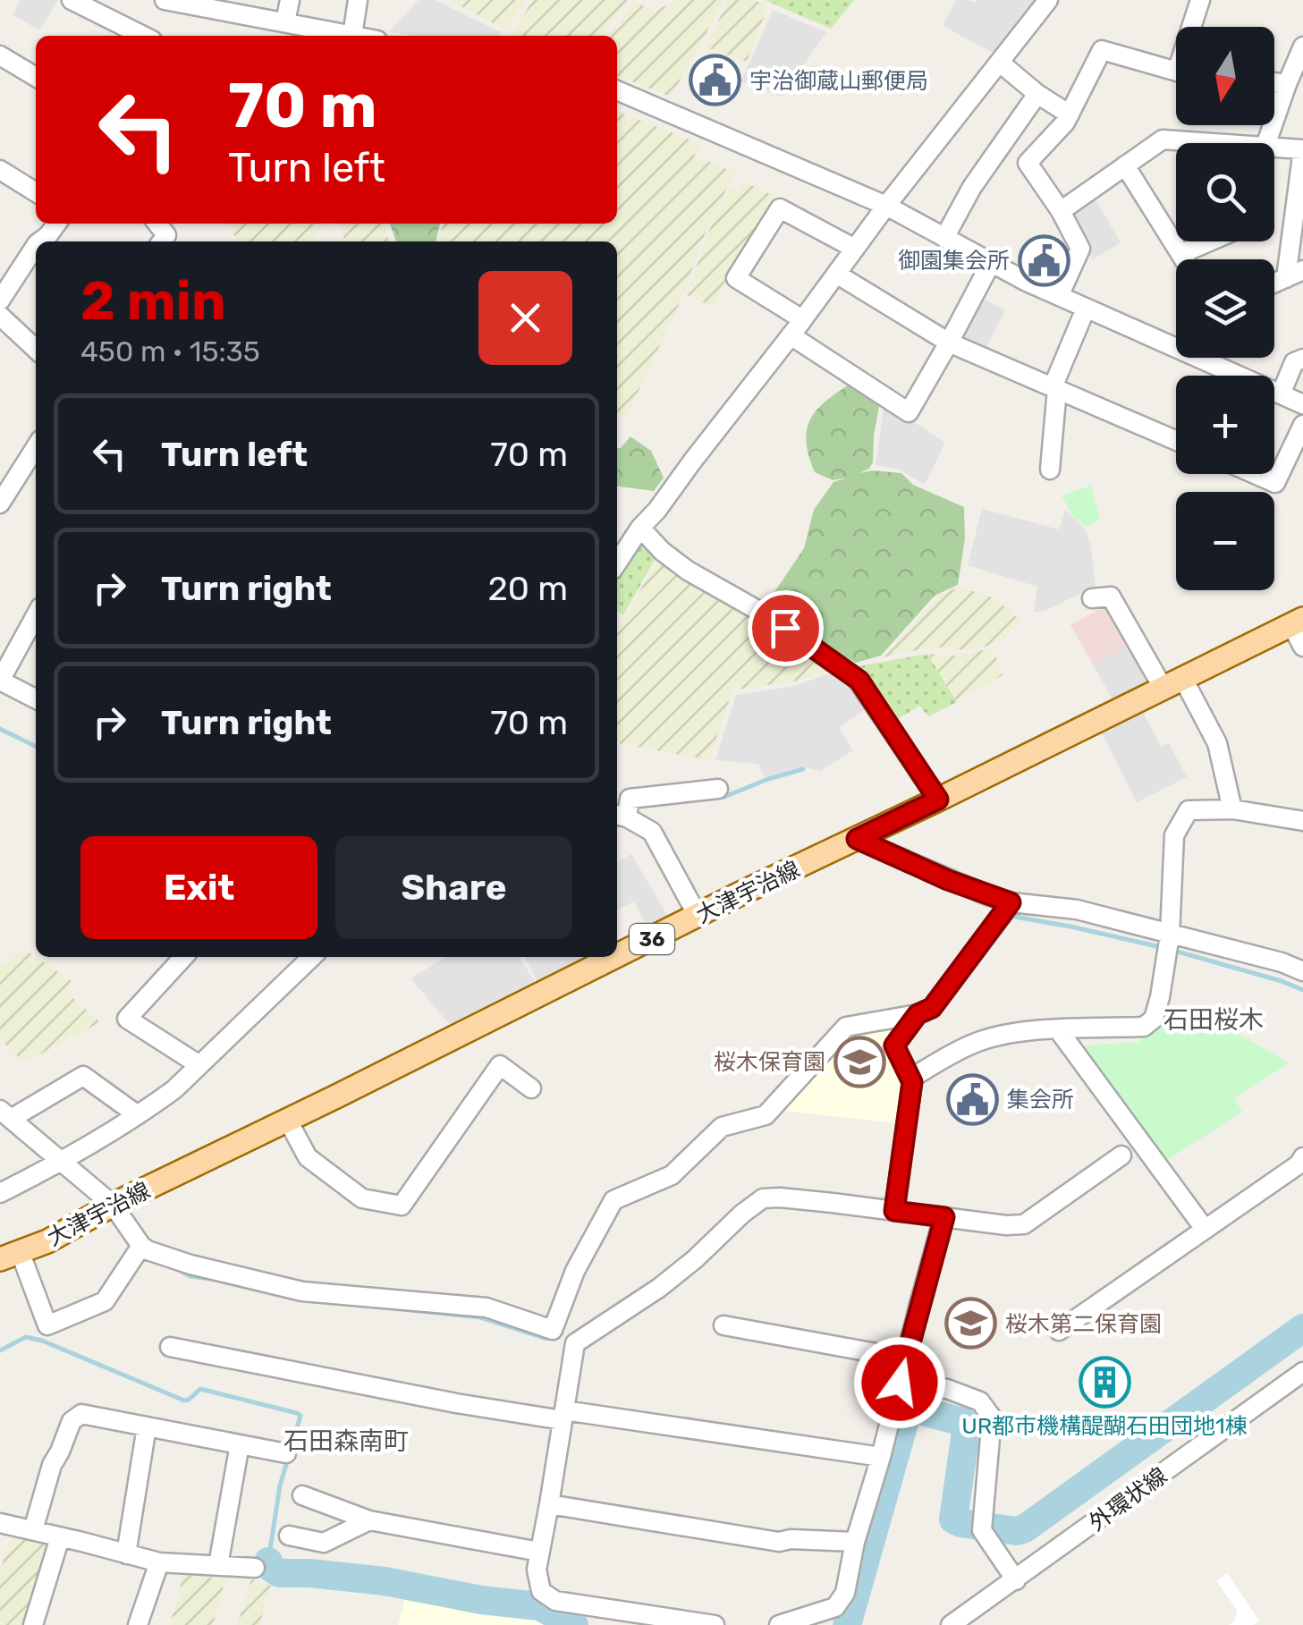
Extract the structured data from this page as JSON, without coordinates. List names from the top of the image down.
{
  "streets": {
    "main road": ["大津宇治線", "36"],
    "street": ["外環状線"]
  },
  "districts": ["石田桜木", "石田森南町"],
  "places": {
    "public building": ["宇治御蔵山郵便局", "御園集会所", "集会所"],
    "school or university": ["桜木保育園", "桜木第二保育園"],
    "building": ["UR都市機構醍醐石田団地1棟"]
  },
  "north": "bottom",
  "page": {
    "map_buttons": ["+", "−"],
    "turn": ["70 m", "Turn left"],
    "heading": ["2 min", "450 m · 15:35"],
    "list": [
      {
        "name": "Turn left",
        "value": "70 m"
      },
      {
        "name": "Turn right",
        "value": "20 m"
      },
      {
        "name": "Turn right",
        "value": "70 m"
      }
    ],
    "buttons": ["Exit", "Share"]
  }
}
